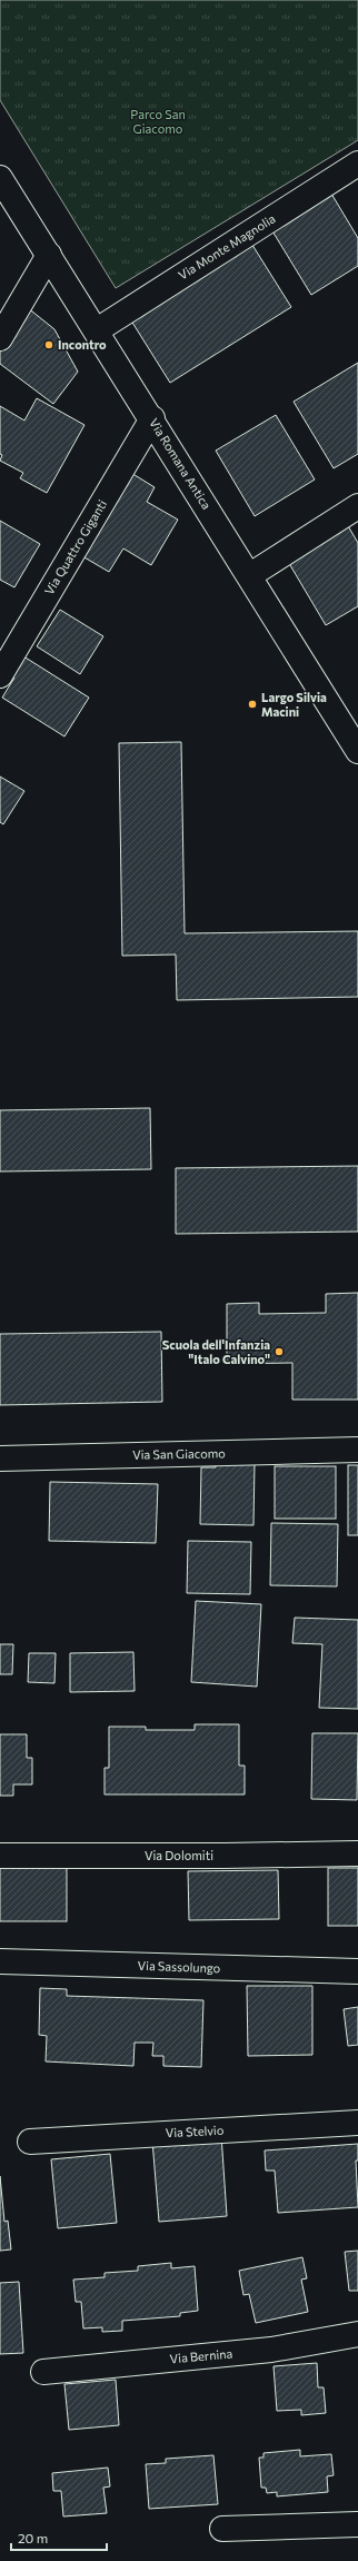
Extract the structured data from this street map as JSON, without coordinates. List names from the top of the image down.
{
  "streets": {
    "street": [
      "Via Monte Magnolia",
      "Via Romana Antica",
      "Via Quattro Giganti",
      "Via San Giacomo",
      "Via Dolomiti",
      "Via Sassolungo",
      "Via Stelvio",
      "Via Bernina"
    ]
  },
  "crossings": [
    ["Via Monte Magnolia", "Via Romana Antica"],
    ["Via Romana Antica", "Via Quattro Giganti"]
  ],
  "parks": ["Parco San Giacomo"],
  "places": ["Incontro", "Largo Silvia Macini", "Scuola dell'Infanzia \"Italo Calvino\""],
  "scale_bar": "20 m"
}
